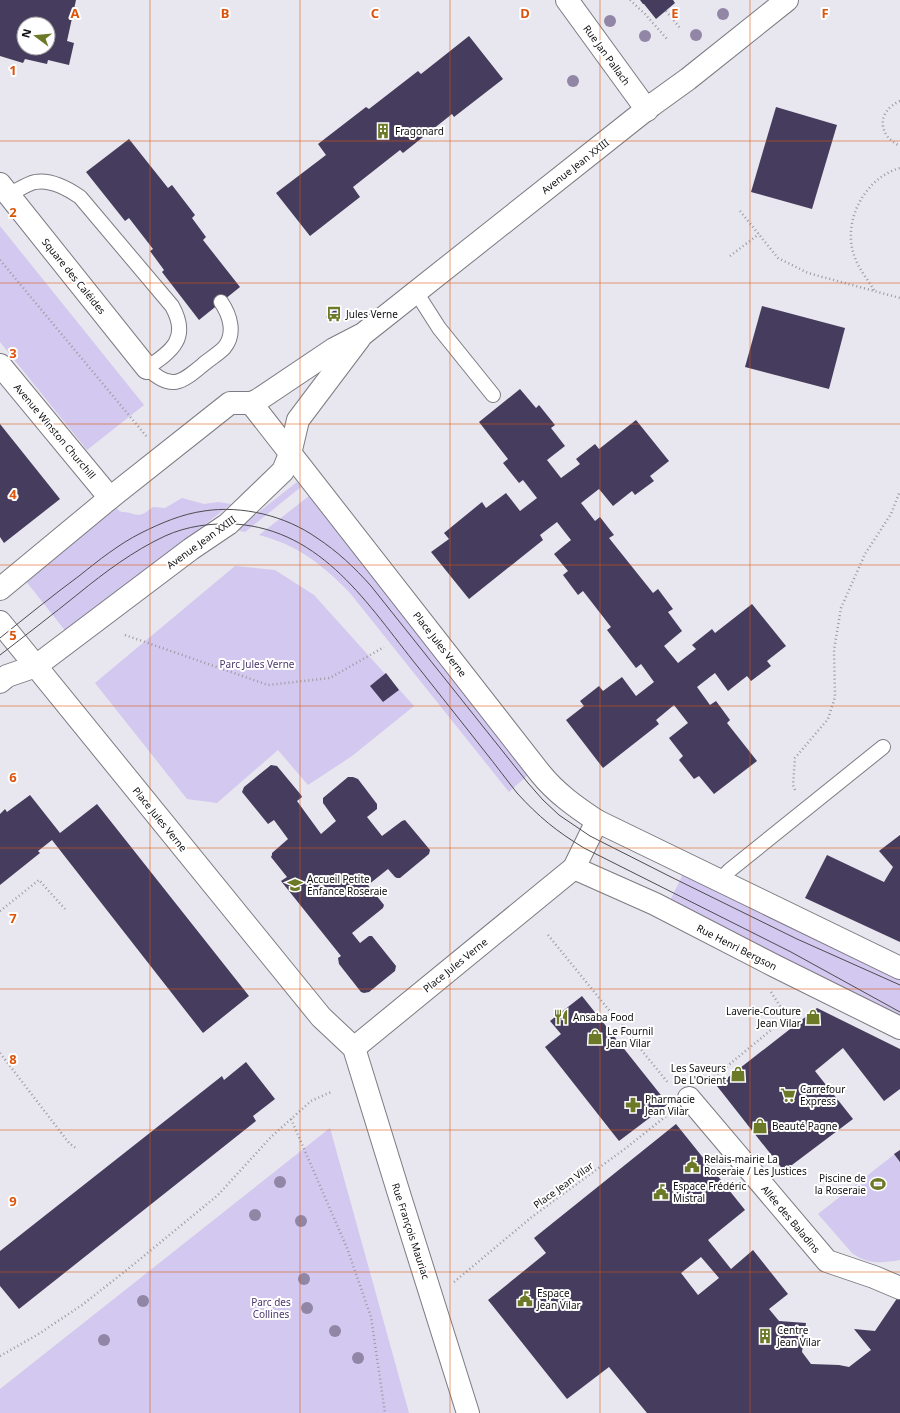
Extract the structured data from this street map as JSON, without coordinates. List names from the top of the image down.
{
  "streets": {
    "street": [
      "Rue Jan Pallach",
      "Avenue Jean XXIII",
      "Square des Caléides",
      "Avenue Winston Churchill",
      "Place Jules Verne",
      "Rue Henri Bergson",
      "Allée des Baladins",
      "Rue François Mauriac"
    ],
    "path": ["Place Jean Vilar"]
  },
  "crossings": [
    ["Rue Jan Pallach", "Avenue Jean XXIII"],
    ["Avenue Jean XXIII", "Place Jules Verne"],
    ["Place Jules Verne", "Rue Henri Bergson"],
    ["Place Jules Verne", "Rue François Mauriac"],
    ["Place Jean Vilar", "Allée des Baladins"]
  ],
  "parks": ["Parc Jules Verne", "Parc des Collines"],
  "places": {
    "building": ["Fragonard", "Centre Jean Vilar"],
    "bus stop": ["Jules Verne"],
    "school or university": ["Accueil Petite Enfance Roseraie"],
    "restaurant": ["Ansaba Food"],
    "shop": [
      "Laverie-Couture Jean Vilar",
      "Le Fournil Jean Vilar",
      "Les Saveurs De L'Orient",
      "Beauté Pagne"
    ],
    "supermarket": ["Carrefour Express"],
    "pharmacy": ["Pharmacie Jean Vilar"],
    "public building": ["Relais-mairie La Roseraie / Les Justices", "Espace Frédéric Mistral", "Espace Jean Vilar"],
    "sports": ["Piscine de la Roseraie"]
  },
  "north": "left",
  "grid": {
    "columns": [
      "A",
      "B",
      "C",
      "D",
      "E",
      "F"
    ],
    "rows": [
      "1",
      "2",
      "3",
      "4",
      "5",
      "6",
      "7",
      "8",
      "9"
    ]
  }
}
